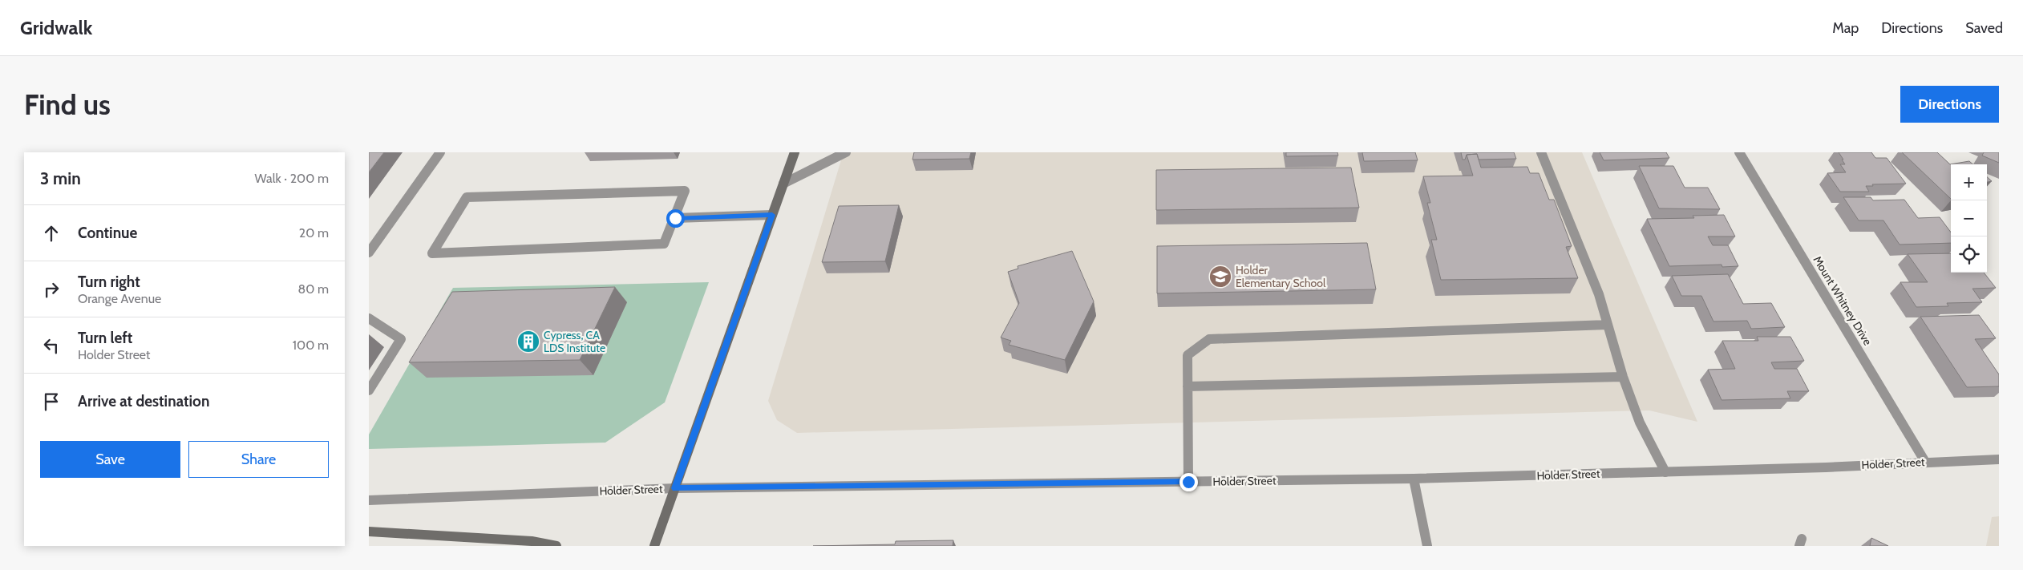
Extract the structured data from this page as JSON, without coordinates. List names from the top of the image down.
{
  "streets": {
    "street": ["Mount Whitney Drive", "Holder Street"]
  },
  "crossings": [
    ["Mount Whitney Drive", "Holder Street"]
  ],
  "places": {
    "school or university": ["Holder Elementary School"],
    "building": ["Cypress, CA LDS Institute"]
  },
  "page": {
    "header": "Gridwalk",
    "nav": ["Map", "Directions", "Saved"],
    "buttons": [
      "Directions",
      ["Save", "Share"]
    ],
    "title": "Find us",
    "heading": ["3 min", "Walk · 200 m"],
    "map_buttons": ["+", "−"],
    "list": [
      ["Continue", "20 m"],
      ["Turn right", "Orange Avenue", "80 m"],
      ["Turn left", "Holder Street", "100 m"],
      "Arrive at destination"
    ]
  }
}
